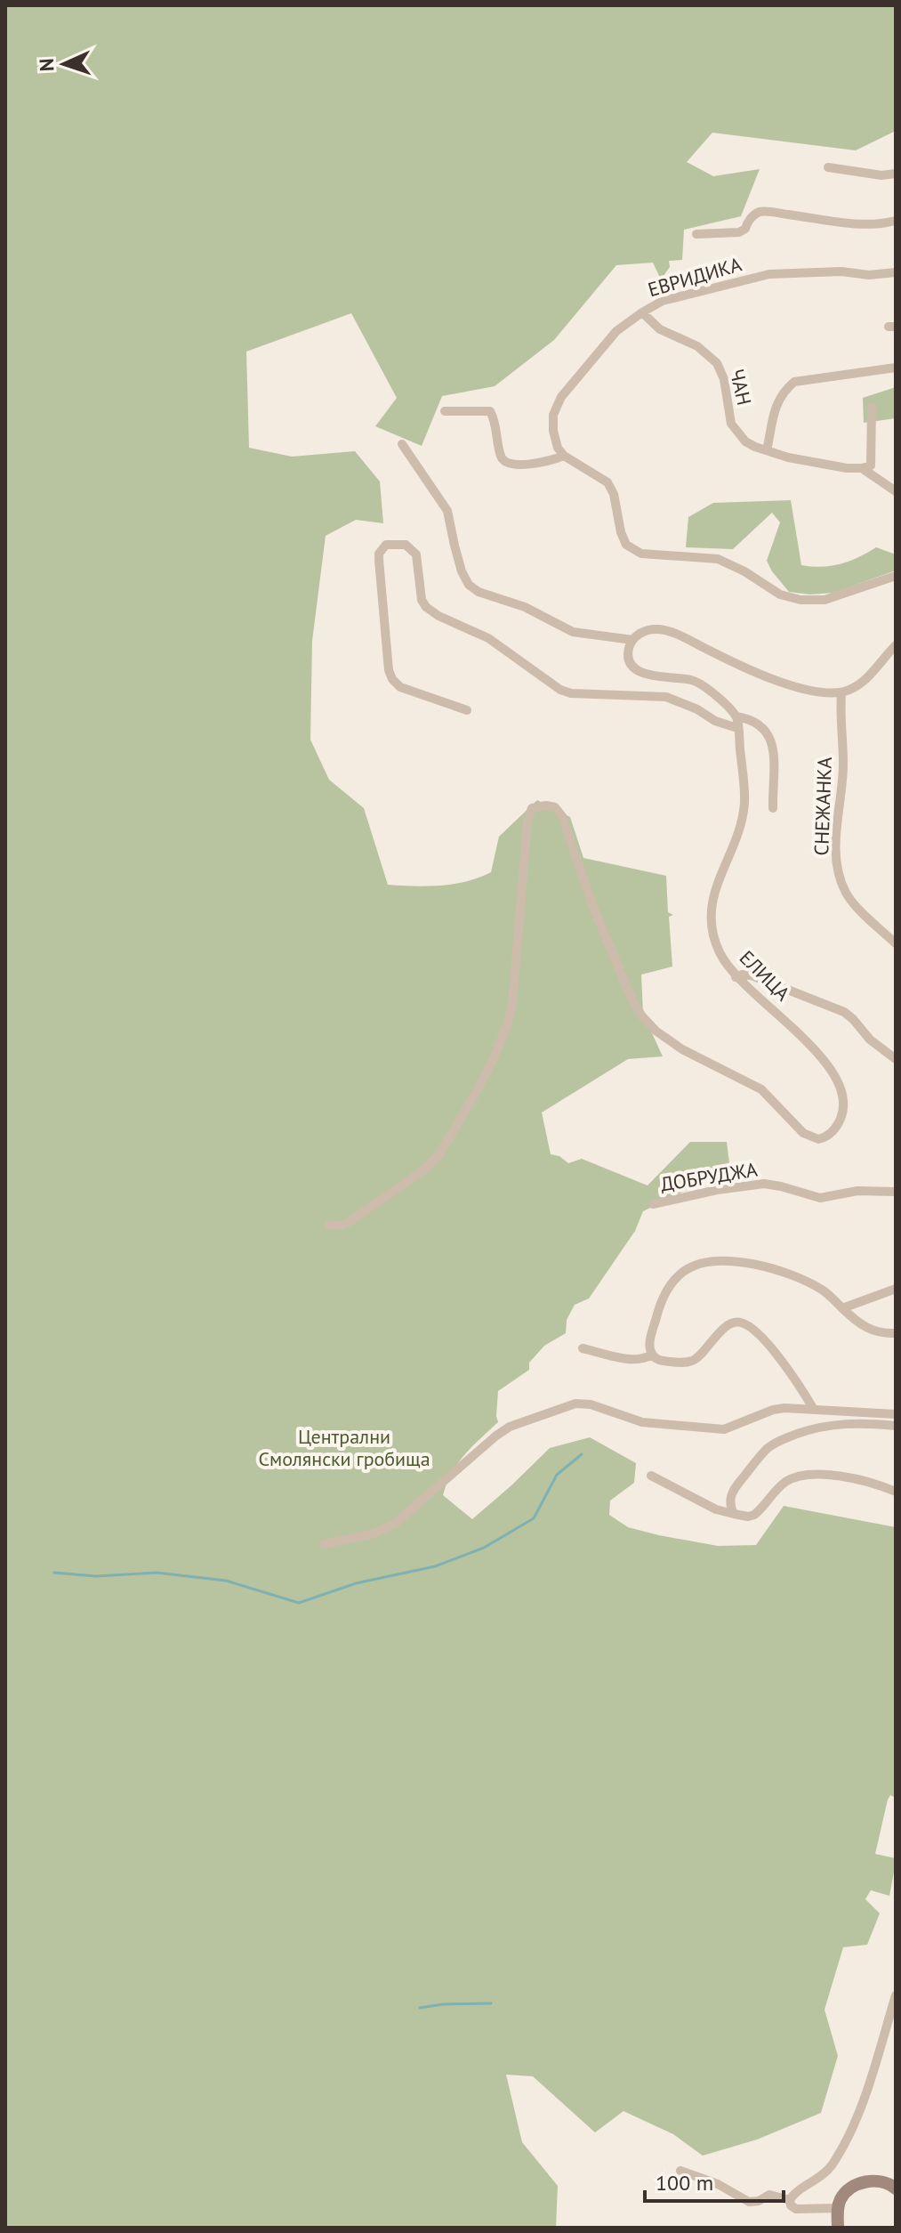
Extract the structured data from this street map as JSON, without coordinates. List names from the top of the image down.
{
  "streets": {
    "street": [
      "ЕВРИДИКА",
      "ЧАН",
      "СНЕЖАНКА",
      "ЕЛИЦА",
      "ДОБРУДЖА"
    ]
  },
  "crossings": [
    ["ЕВРИДИКА", "ЧАН"]
  ],
  "parks": ["Централни Смолянски гробища"],
  "scale_bar": "100 m",
  "north": "left"
}
